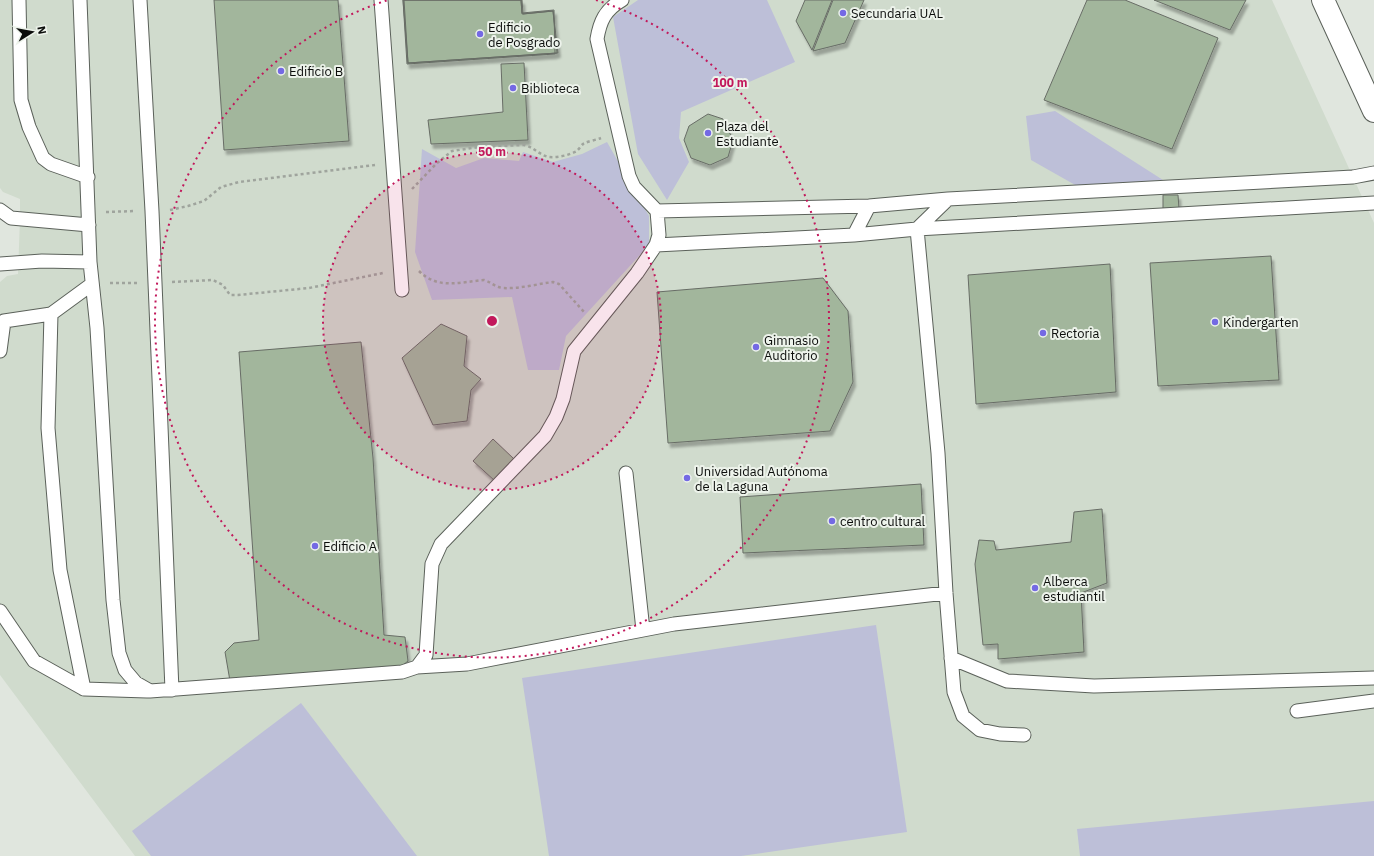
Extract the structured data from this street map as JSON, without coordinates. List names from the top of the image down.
{
  "places": [
    "Secundaria UAL",
    "Edificio de Posgrado",
    "Edificio B",
    "Biblioteca",
    "Plaza del Estudiante",
    "Kindergarten",
    "Rectoria",
    "Gimnasio Auditorio",
    "Universidad Autónoma de la Laguna",
    "centro cultural",
    "Edificio A",
    "Alberca estudiantil"
  ],
  "north": "right",
  "rings": ["100 m", "50 m"]
}
